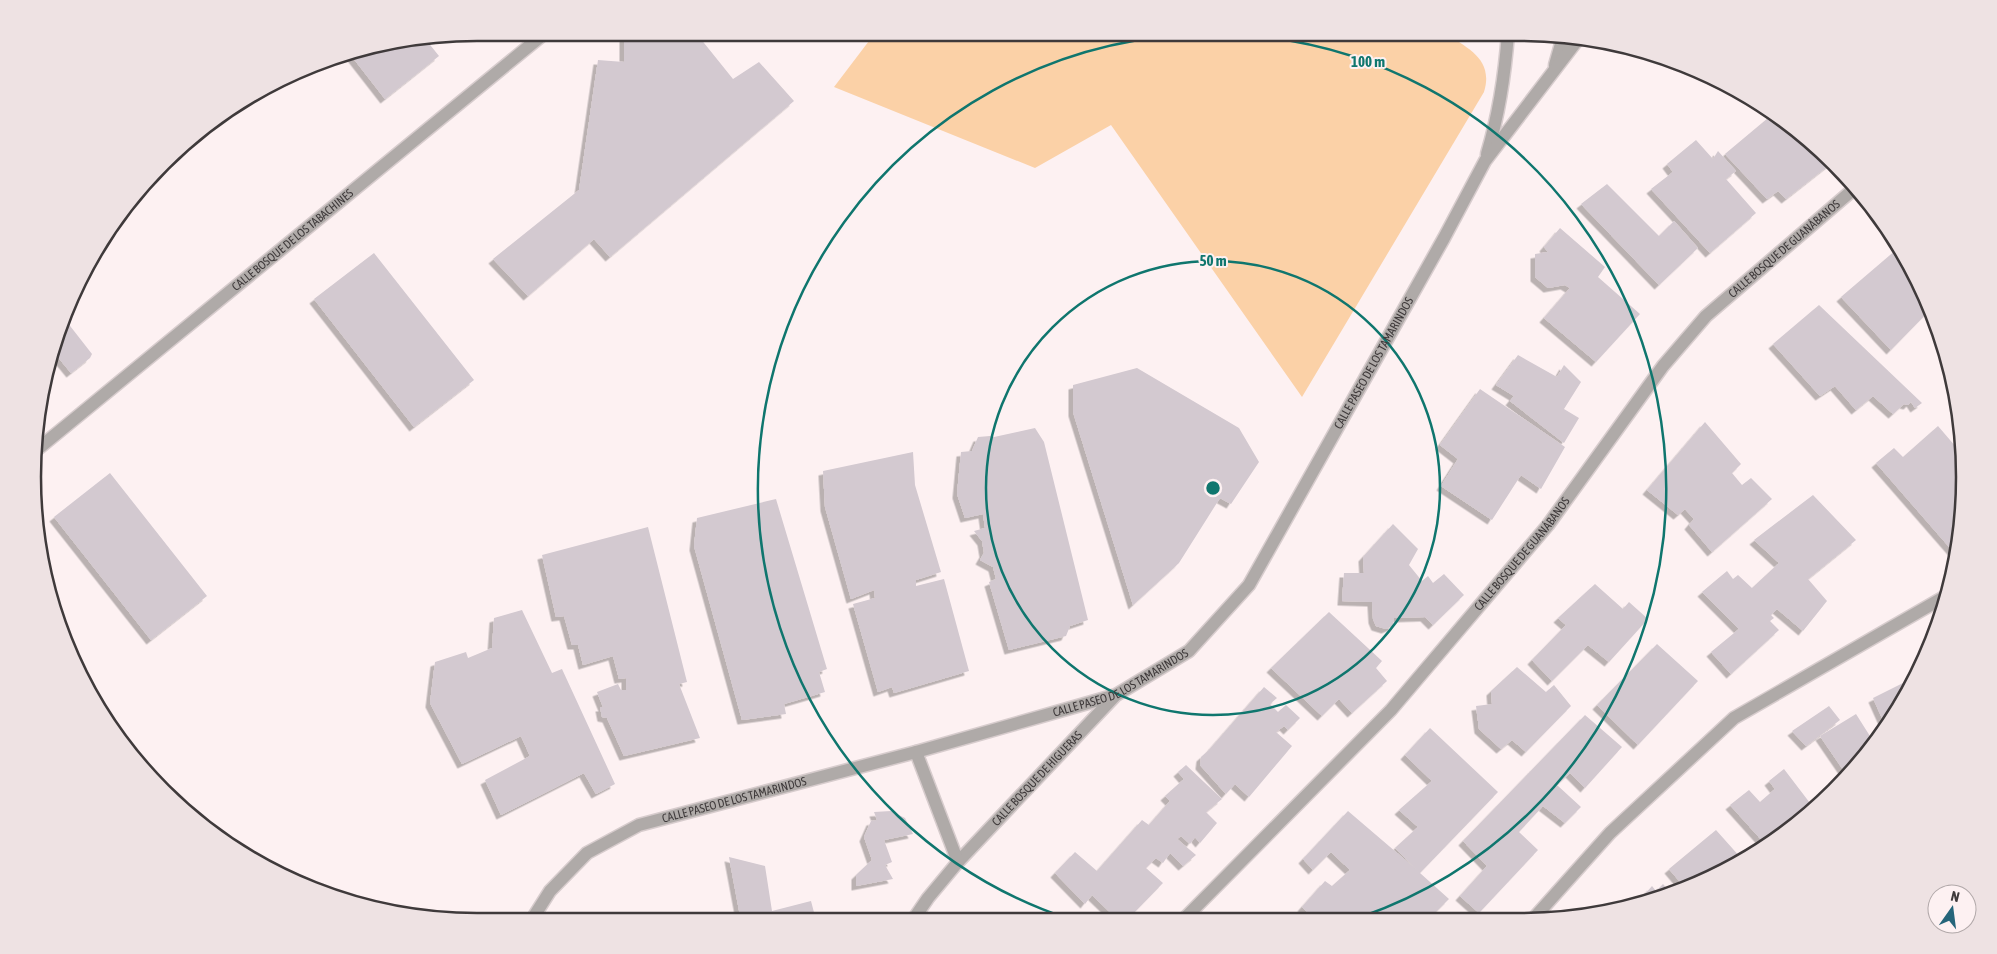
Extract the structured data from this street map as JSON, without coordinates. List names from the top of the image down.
{
  "streets": {
    "street": [
      "CALLE BOSQUE DE LOS TABACHINES",
      "CALLE BOSQUE DE GUANÁBANOS",
      "CALLE PASEO DE LOS TAMARINDOS",
      "CALLE BOSQUE DE HIGUERAS"
    ]
  },
  "crossings": [
    ["CALLE PASEO DE LOS TAMARINDOS", "CALLE BOSQUE DE HIGUERAS"]
  ],
  "north": "top",
  "rings": ["100 m", "50 m"]
}
